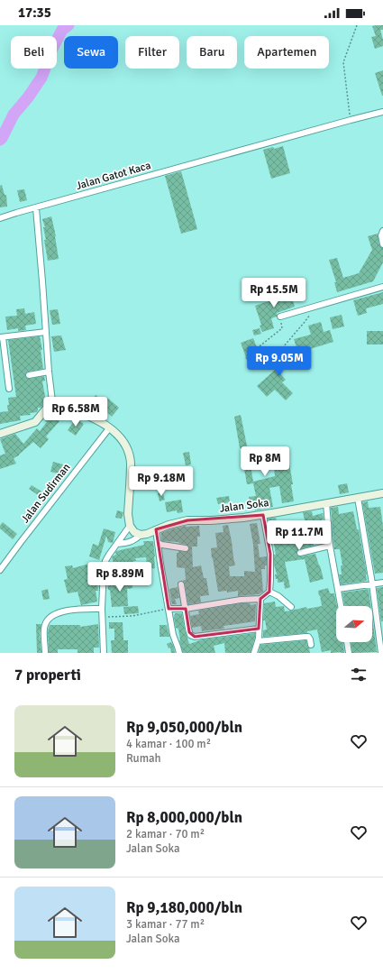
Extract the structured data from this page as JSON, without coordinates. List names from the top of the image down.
{
  "streets": {
    "street": ["Jalan Gatot Kaca", "Jalan Sudirman", "Jalan Soka"]
  },
  "north": "right",
  "page": {
    "status": "17:35",
    "chip": [
      "Beli",
      "Sewa",
      "Filter",
      "Baru",
      "Apartemen"
    ],
    "price": [
      "Rp 15.5M",
      "Rp 9.05M",
      "Rp 6.58M",
      "Rp 8M",
      "Rp 9.18M",
      "Rp 11.7M",
      "Rp 8.89M"
    ],
    "heading": "7 properti",
    "list": [
      {
        "name": "Rp 9,050,000/bln",
        "note": "4 kamar · 100 m² · Rumah"
      },
      {
        "name": "Rp 8,000,000/bln",
        "note": "2 kamar · 70 m² · Jalan Soka"
      },
      {
        "name": "Rp 9,180,000/bln",
        "note": "3 kamar · 77 m² · Jalan Soka"
      }
    ]
  }
}
